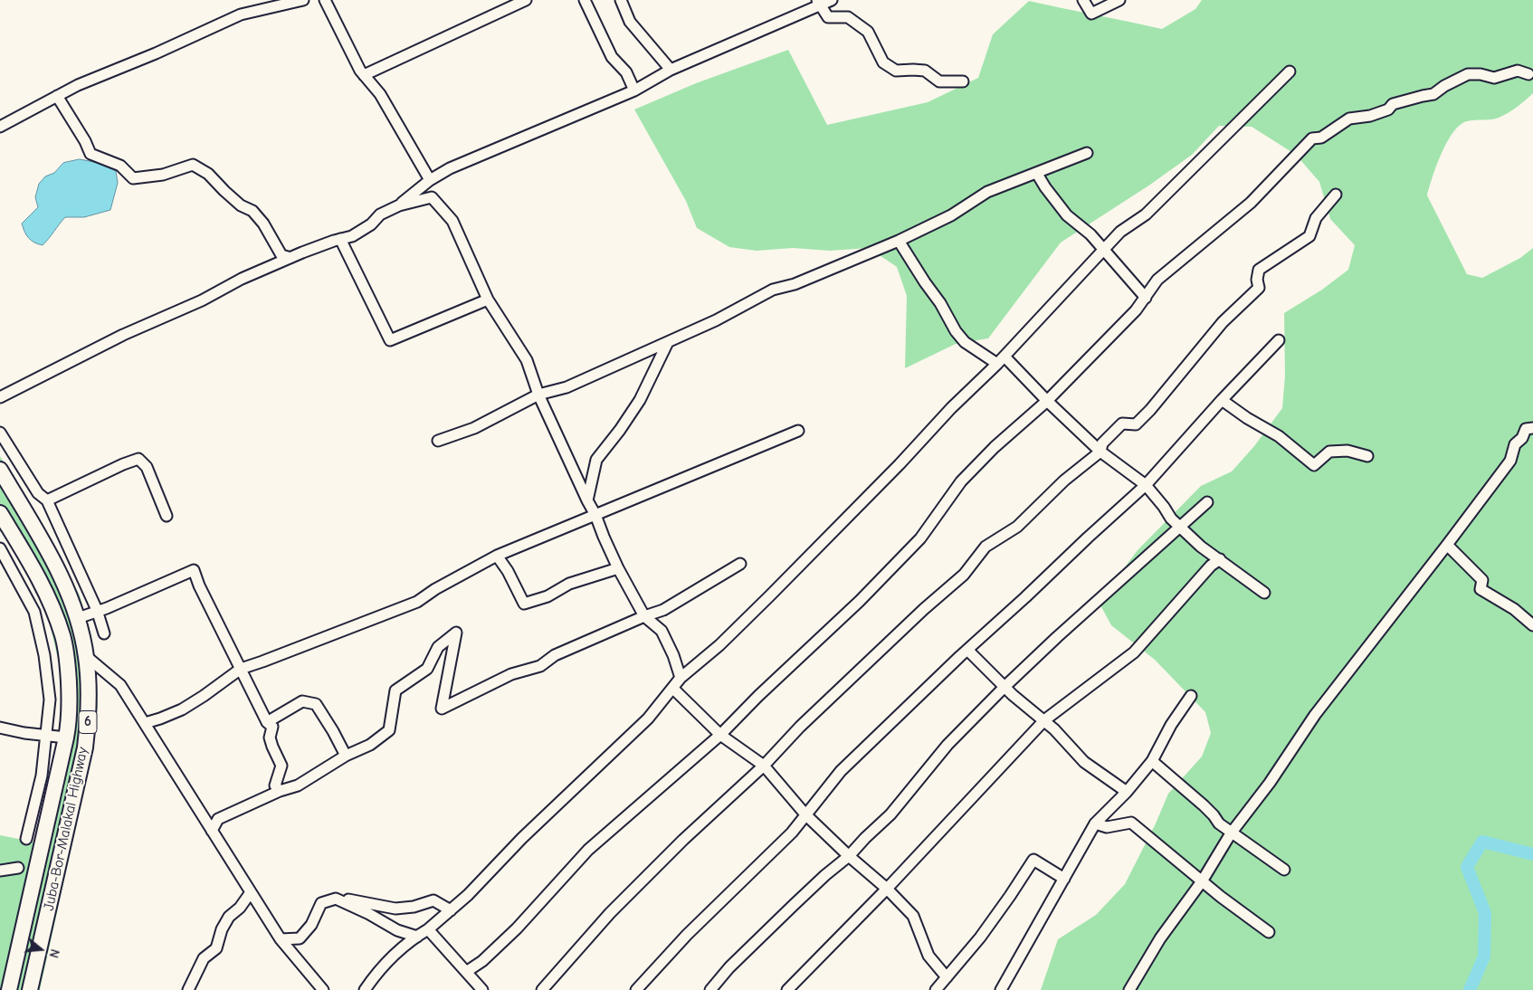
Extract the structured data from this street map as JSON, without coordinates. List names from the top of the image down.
{
  "streets": {
    "highway": ["6", "Juba-Bor-Malakal Highway"]
  },
  "north": "right"
}
